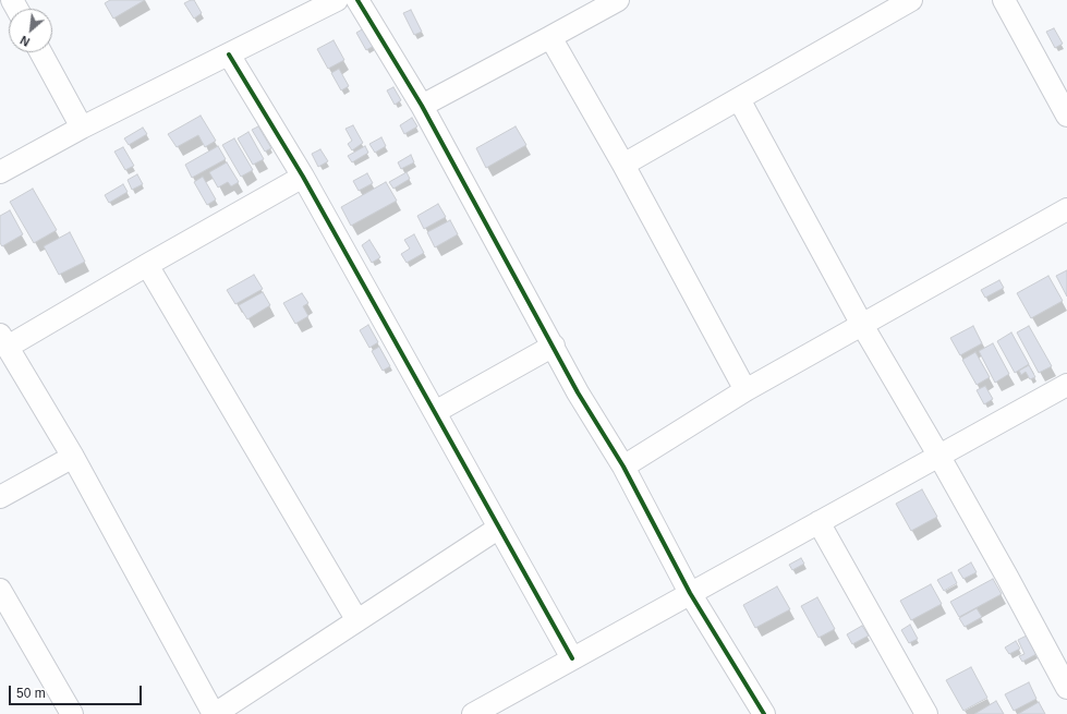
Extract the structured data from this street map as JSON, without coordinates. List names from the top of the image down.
{
  "scale_bar": "50 m",
  "north": "bottom left"
}
